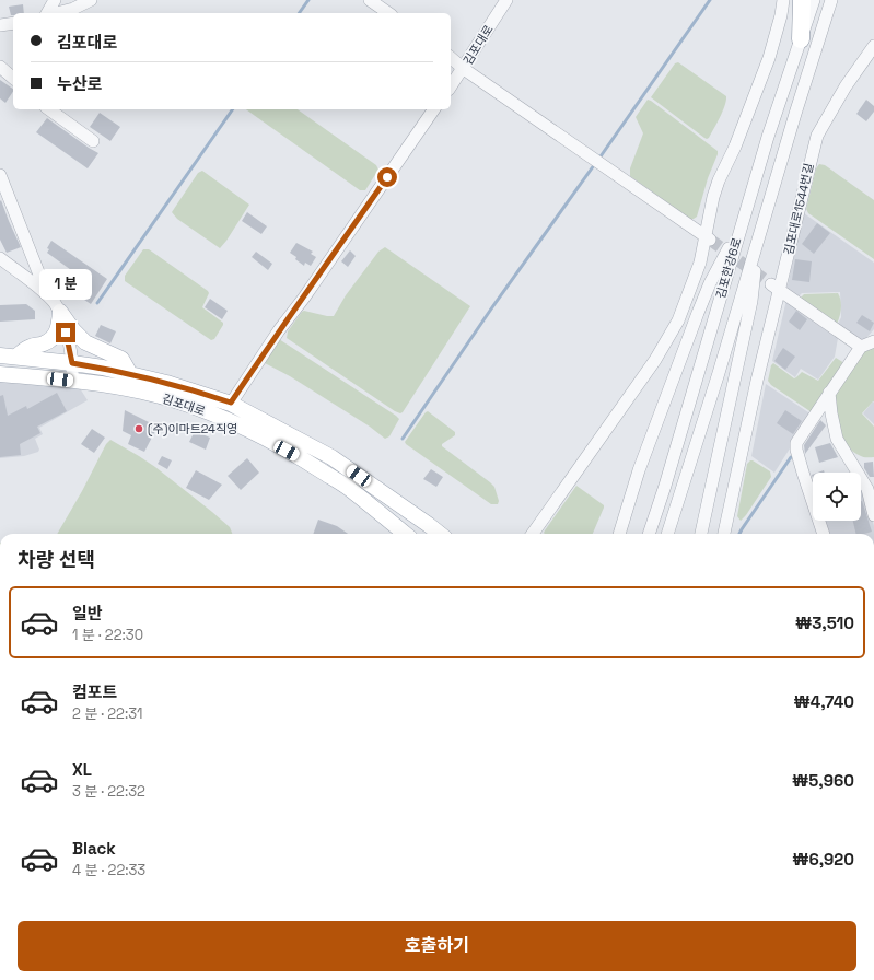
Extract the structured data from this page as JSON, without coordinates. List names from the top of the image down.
{
  "streets": {
    "main road": ["김포대로"],
    "street": ["김포대로1544번길", "김포한강6로"]
  },
  "places": ["(주)이마트24직영"],
  "page": {
    "banner": ["김포대로", "누산로"],
    "bubble": "1 분",
    "heading": "차량 선택",
    "list": [
      {
        "name": "일반",
        "note": "1 분 · 22:30",
        "value": "₩3,510"
      },
      {
        "name": "컴포트",
        "note": "2 분 · 22:31",
        "value": "₩4,740"
      },
      {
        "name": "XL",
        "note": "3 분 · 22:32",
        "value": "₩5,960"
      },
      {
        "name": "Black",
        "note": "4 분 · 22:33",
        "value": "₩6,920"
      }
    ],
    "buttons": "호출하기"
  }
}
